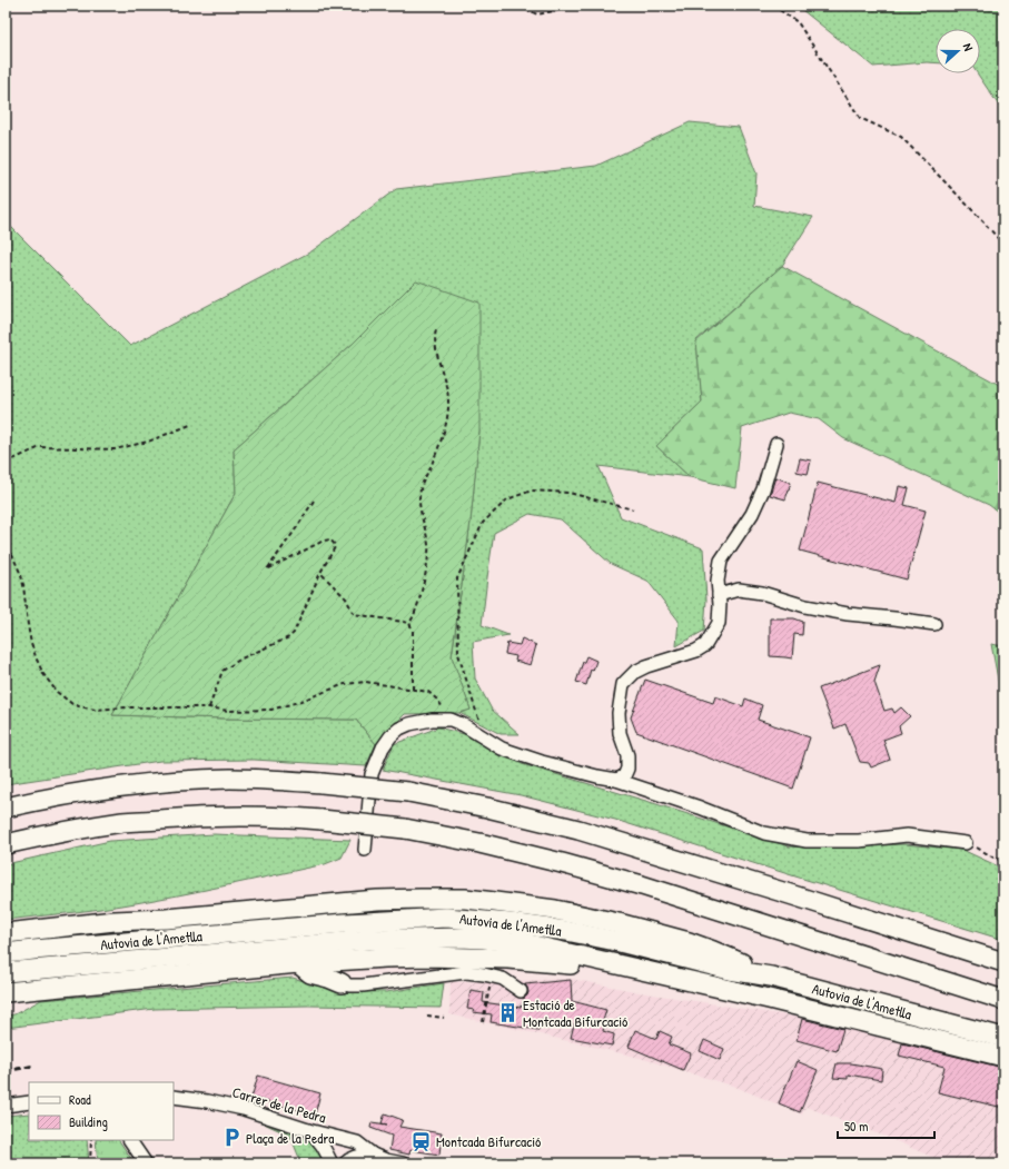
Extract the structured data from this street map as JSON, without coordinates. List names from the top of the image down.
{
  "streets": {
    "highway": ["Autovia de l'Ametlla"],
    "street": ["Carrer de la Pedra"]
  },
  "places": {
    "building": ["Estació de Montcada Bifurcació"],
    "parking": ["Plaça de la Pedra"],
    "station": ["Montcada Bifurcació"]
  },
  "legend": ["Road", "Building"],
  "scale_bar": "50 m",
  "north": "right"
}
